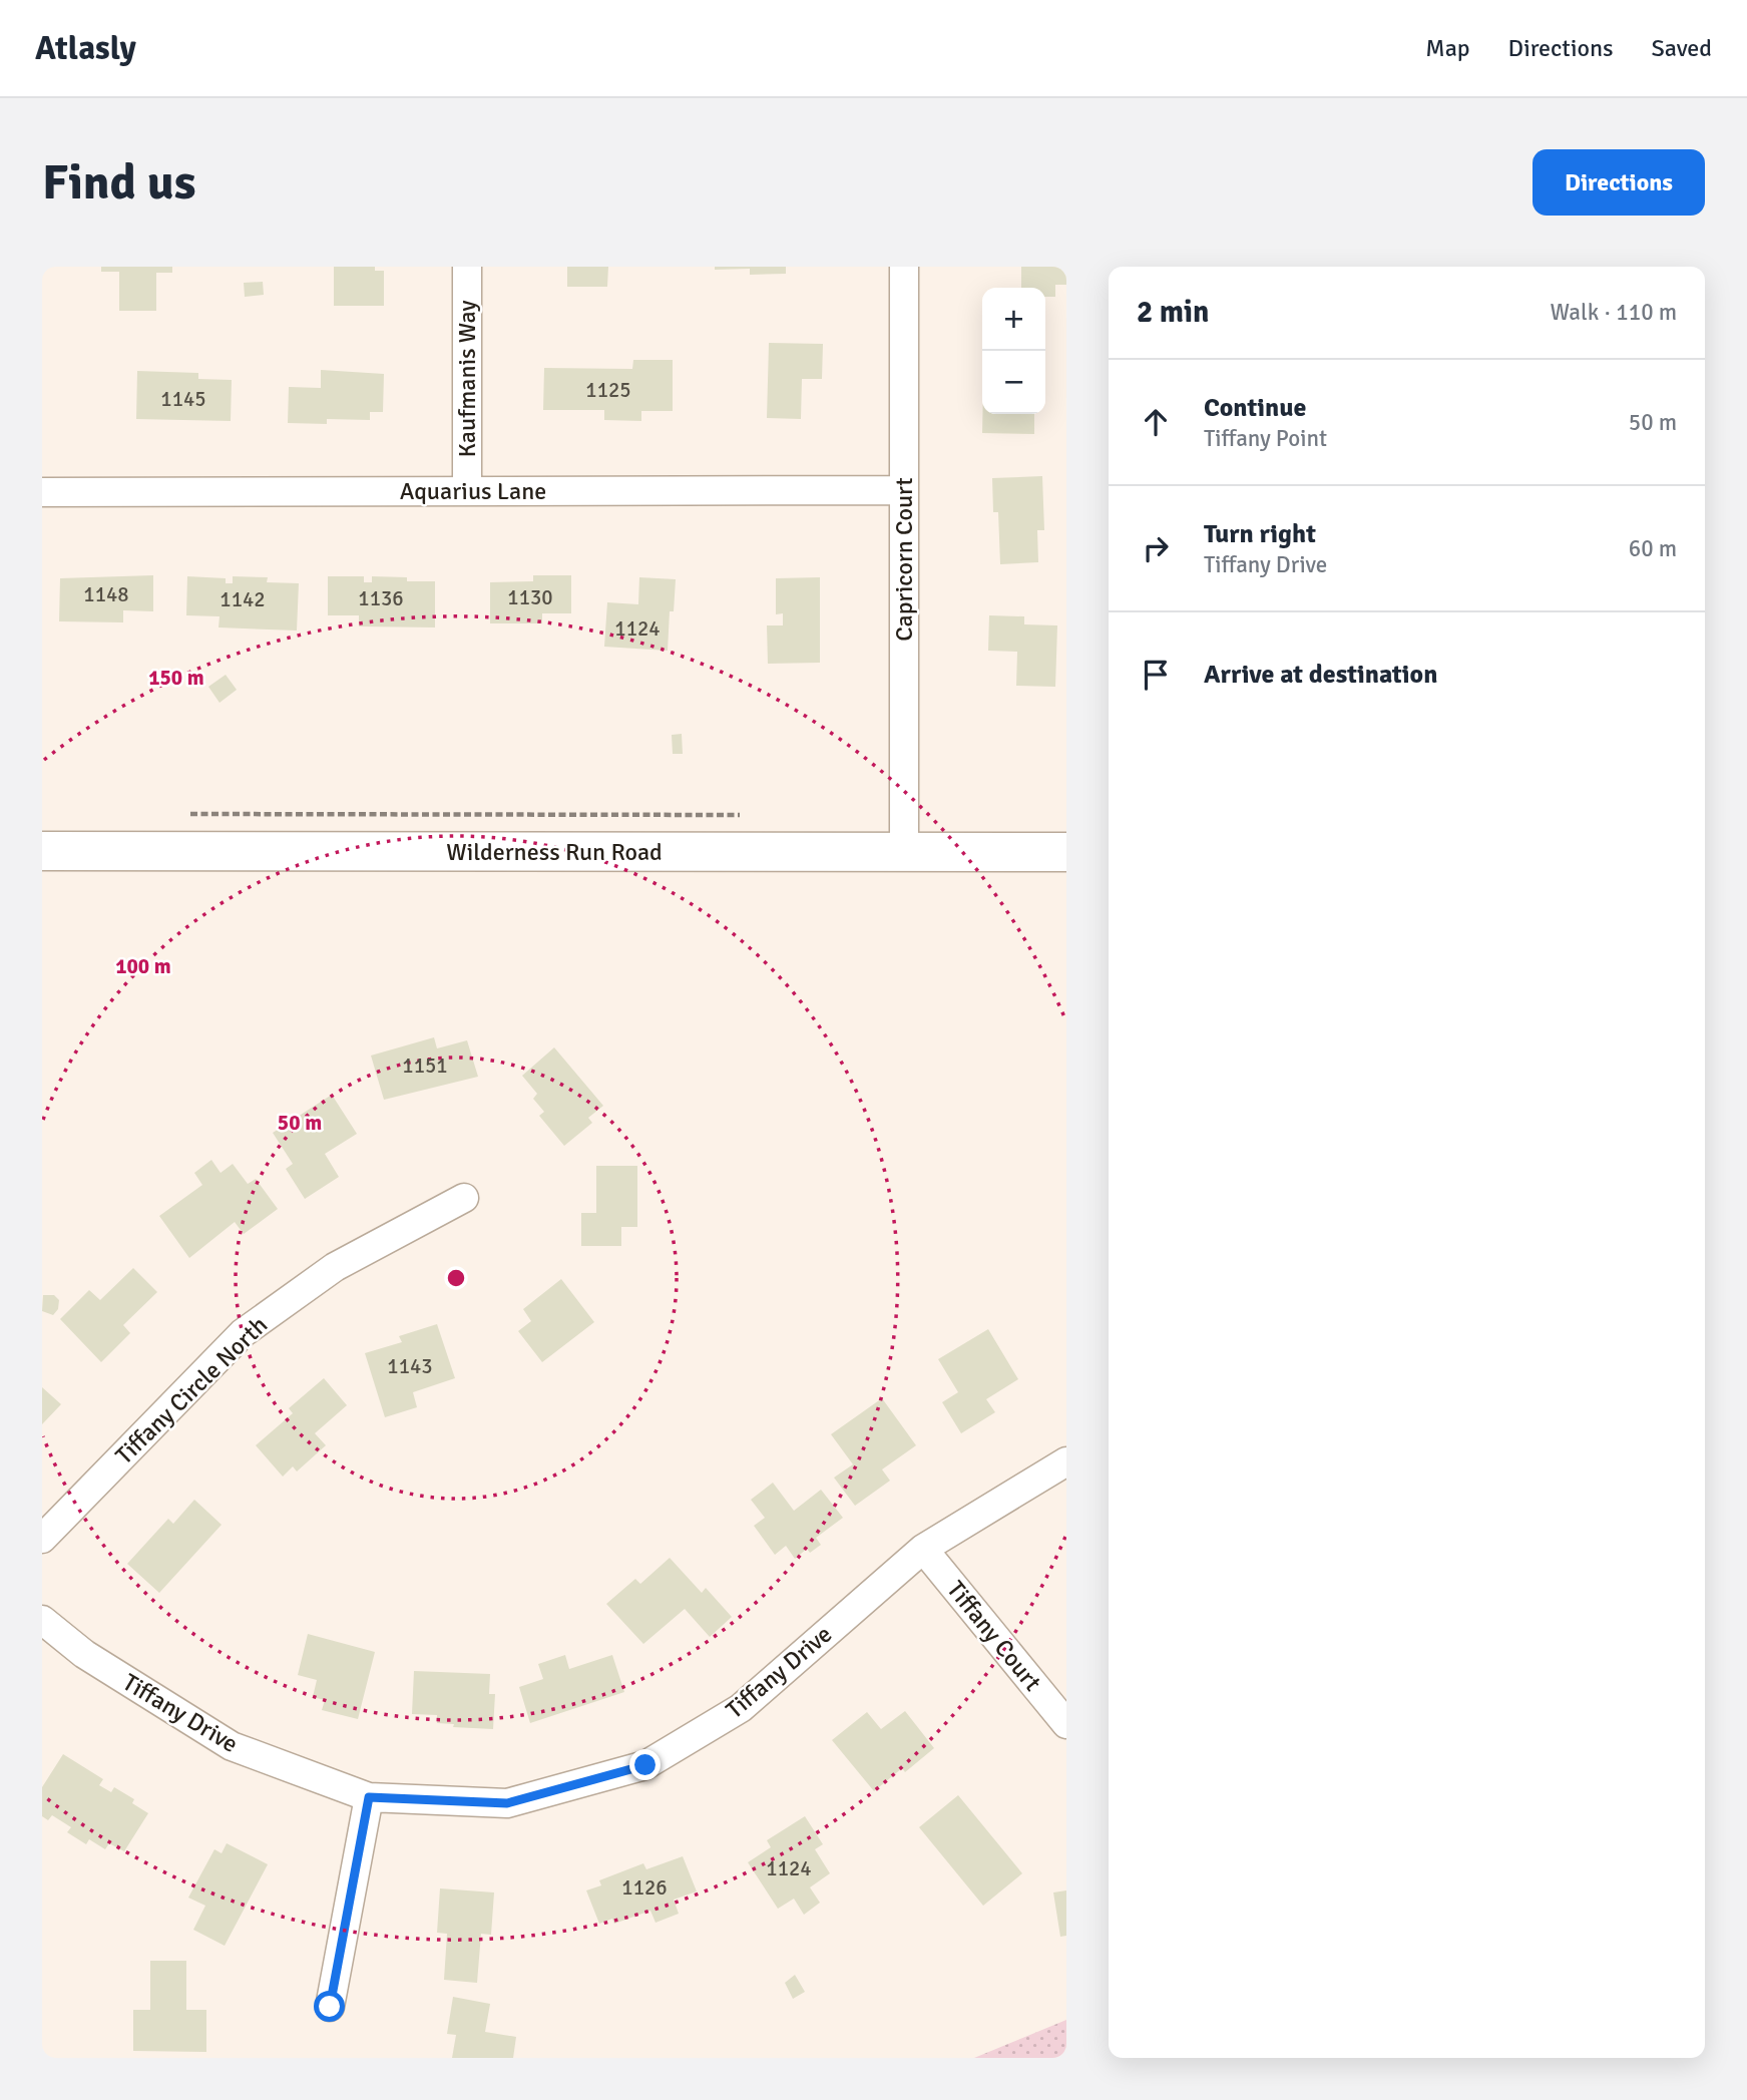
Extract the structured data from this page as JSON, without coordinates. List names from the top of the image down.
{
  "streets": {
    "street": [
      "Kaufmanis Way",
      "Aquarius Lane",
      "Capricorn Court",
      "Wilderness Run Road",
      "Tiffany Circle North",
      "Tiffany Court",
      "Tiffany Drive"
    ]
  },
  "crossings": [
    ["Kaufmanis Way", "Aquarius Lane"],
    ["Aquarius Lane", "Capricorn Court"],
    ["Capricorn Court", "Wilderness Run Road"],
    ["Tiffany Court", "Tiffany Drive"]
  ],
  "house_numbers": [
    "1125",
    "1145",
    "1148",
    "1130",
    "1136",
    "1142",
    "1124",
    "1151",
    "1143",
    "1124",
    "1126"
  ],
  "page": {
    "header": "Atlasly",
    "nav": ["Map", "Directions", "Saved"],
    "buttons": "Directions",
    "title": "Find us",
    "heading": ["2 min", "Walk · 110 m"],
    "map_buttons": ["+", "−"],
    "list": [
      ["Continue", "Tiffany Point", "50 m"],
      ["Turn right", "Tiffany Drive", "60 m"],
      "Arrive at destination"
    ]
  },
  "rings": ["150 m", "100 m", "50 m"]
}
